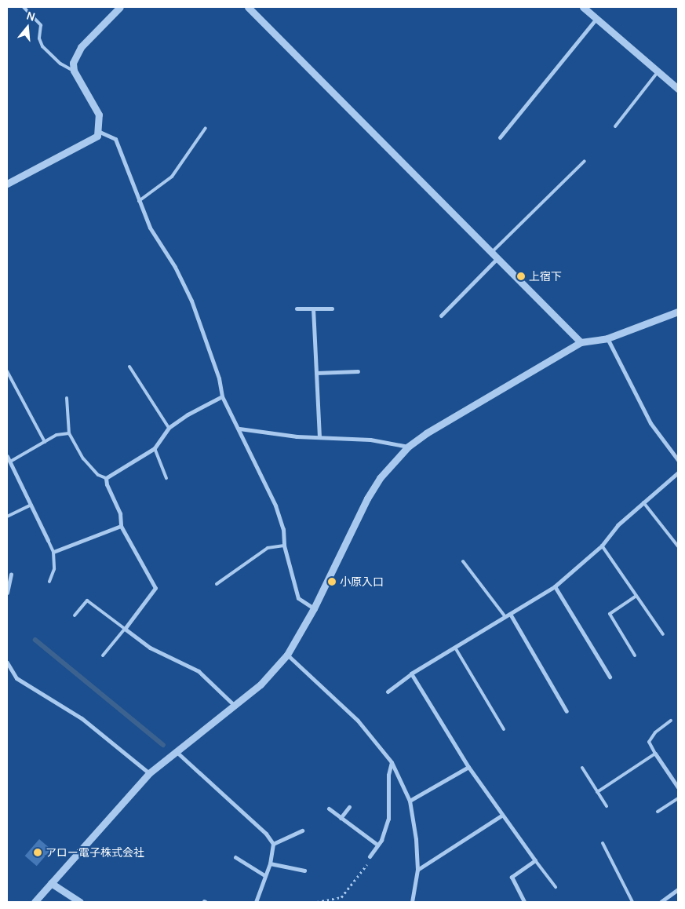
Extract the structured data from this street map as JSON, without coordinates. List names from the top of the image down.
{
  "places": ["上宿下", "小原入口", "アロー電子株式会社"],
  "north": "top"
}
